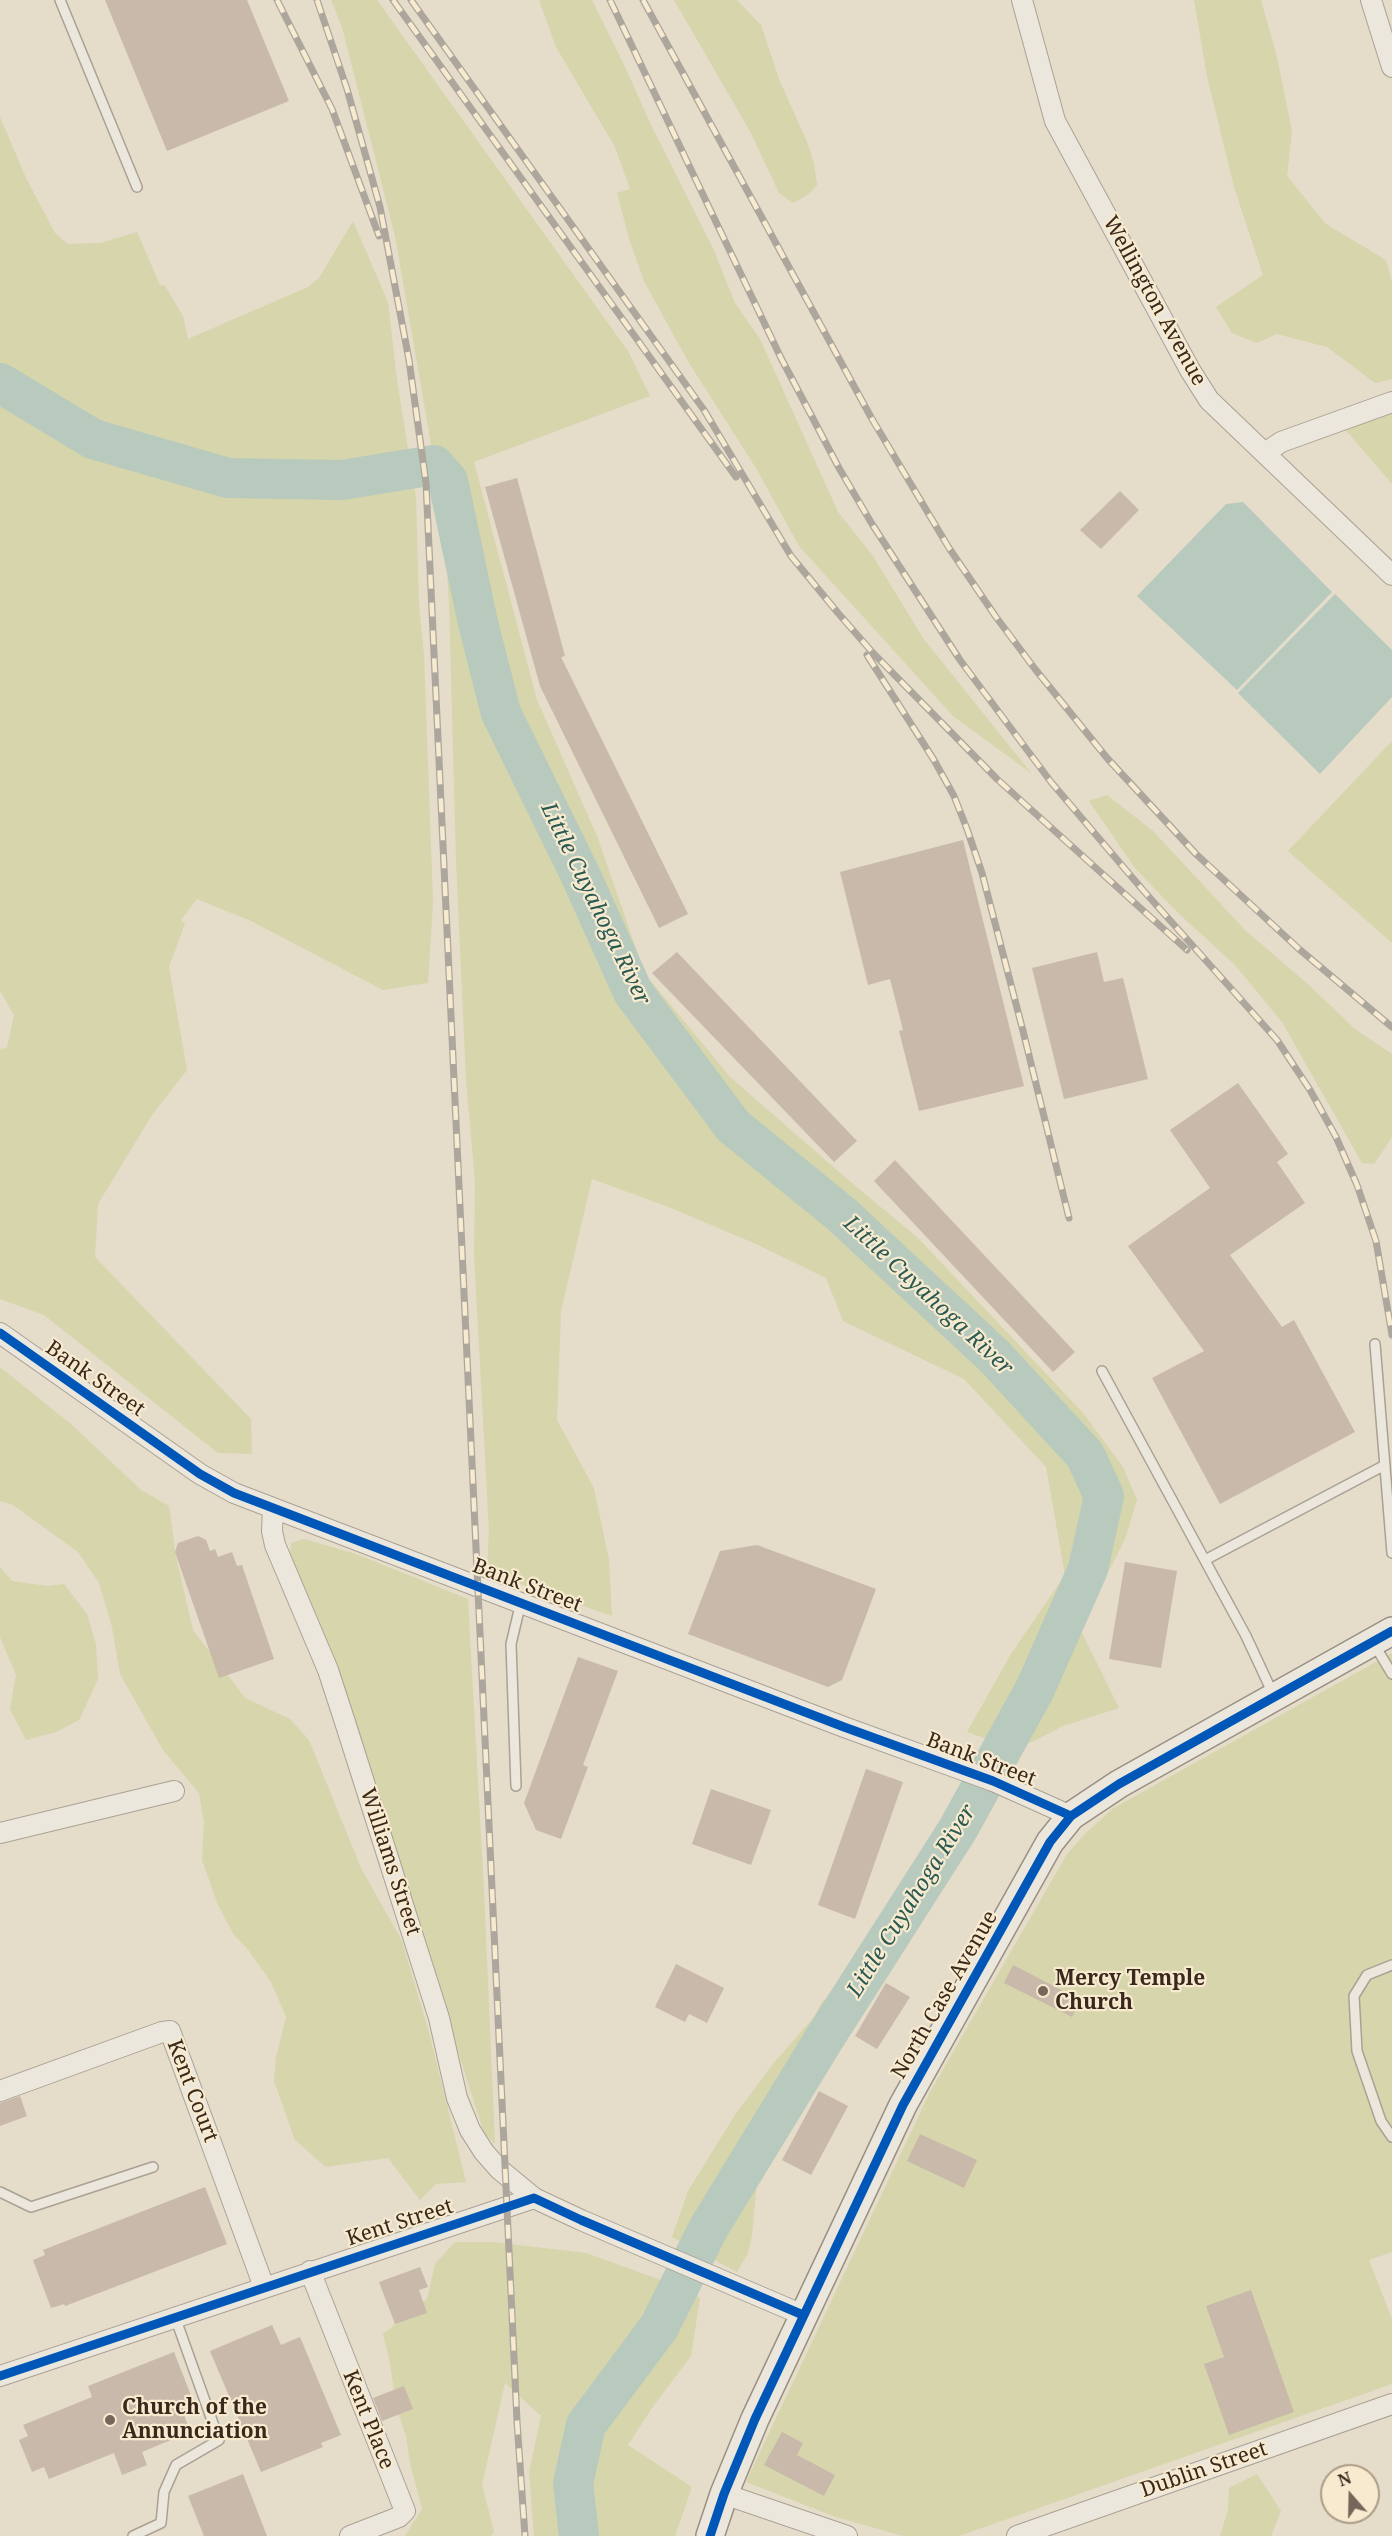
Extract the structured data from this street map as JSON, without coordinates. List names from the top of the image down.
{
  "streets": {
    "street": [
      "Wellington Avenue",
      "Bank Street",
      "Williams Street",
      "North Case Avenue",
      "Kent Court",
      "Kent Street",
      "Kent Place",
      "Dublin Street"
    ]
  },
  "crossings": [
    ["Bank Street", "Williams Street"],
    ["Bank Street", "North Case Avenue"],
    ["Williams Street", "Kent Street"],
    ["Kent Court", "Kent Street"],
    ["Kent Street", "Kent Place"]
  ],
  "water": ["Little Cuyahoga River"],
  "places": ["Mercy Temple Church", "Church of the Annunciation"],
  "north": "top"
}
